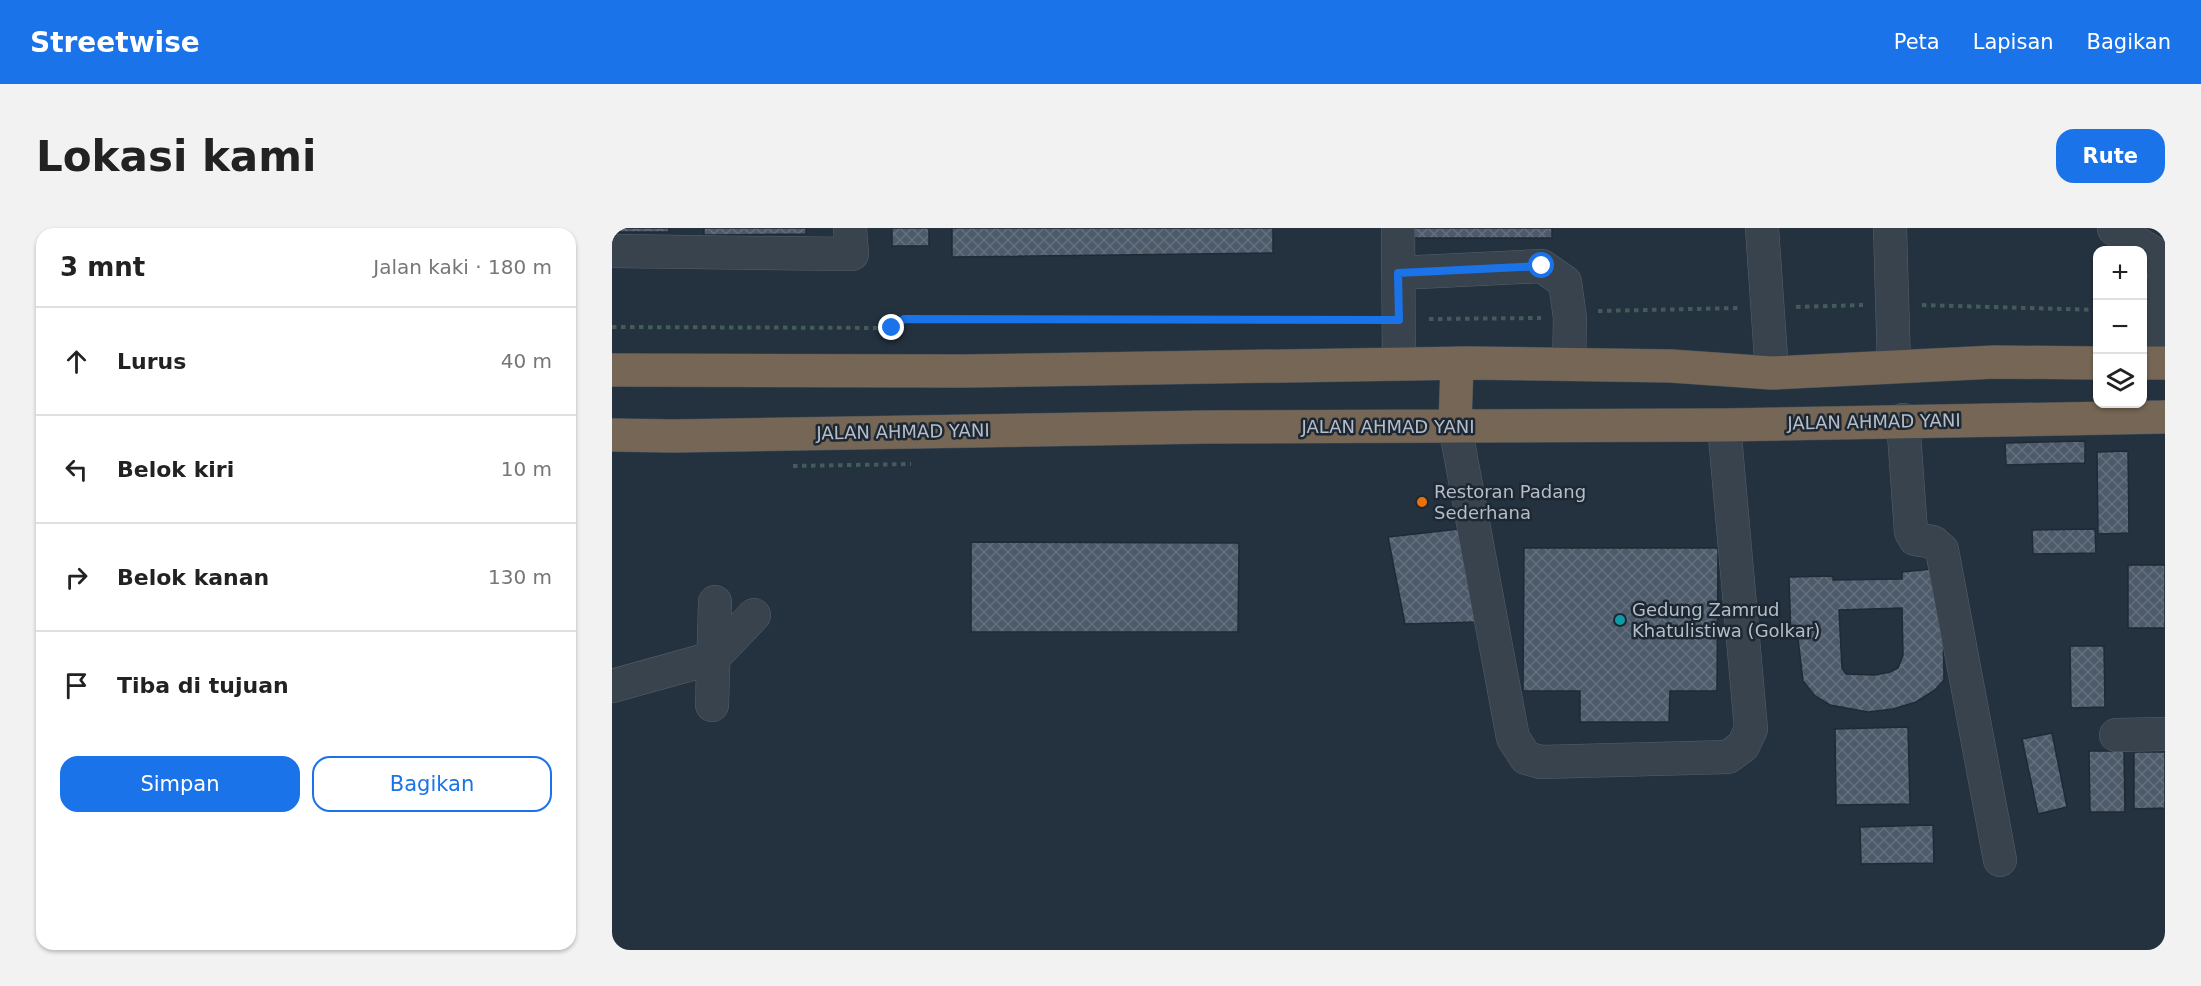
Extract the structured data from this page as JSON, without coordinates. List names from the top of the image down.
{
  "streets": {
    "highway": ["JALAN AHMAD YANI"]
  },
  "places": ["Restoran Padang Sederhana", "Gedung Zamrud Khatulistiwa (Golkar)"],
  "page": {
    "header": "Streetwise",
    "nav": ["Peta", "Lapisan", "Bagikan"],
    "buttons": [
      "Rute",
      ["Simpan", "Bagikan"]
    ],
    "title": "Lokasi kami",
    "heading": ["3 mnt", "Jalan kaki · 180 m"],
    "map_buttons": ["+", "−"],
    "list": [
      ["Lurus", "40 m"],
      ["Belok kiri", "10 m"],
      ["Belok kanan", "130 m"],
      "Tiba di tujuan"
    ]
  }
}
